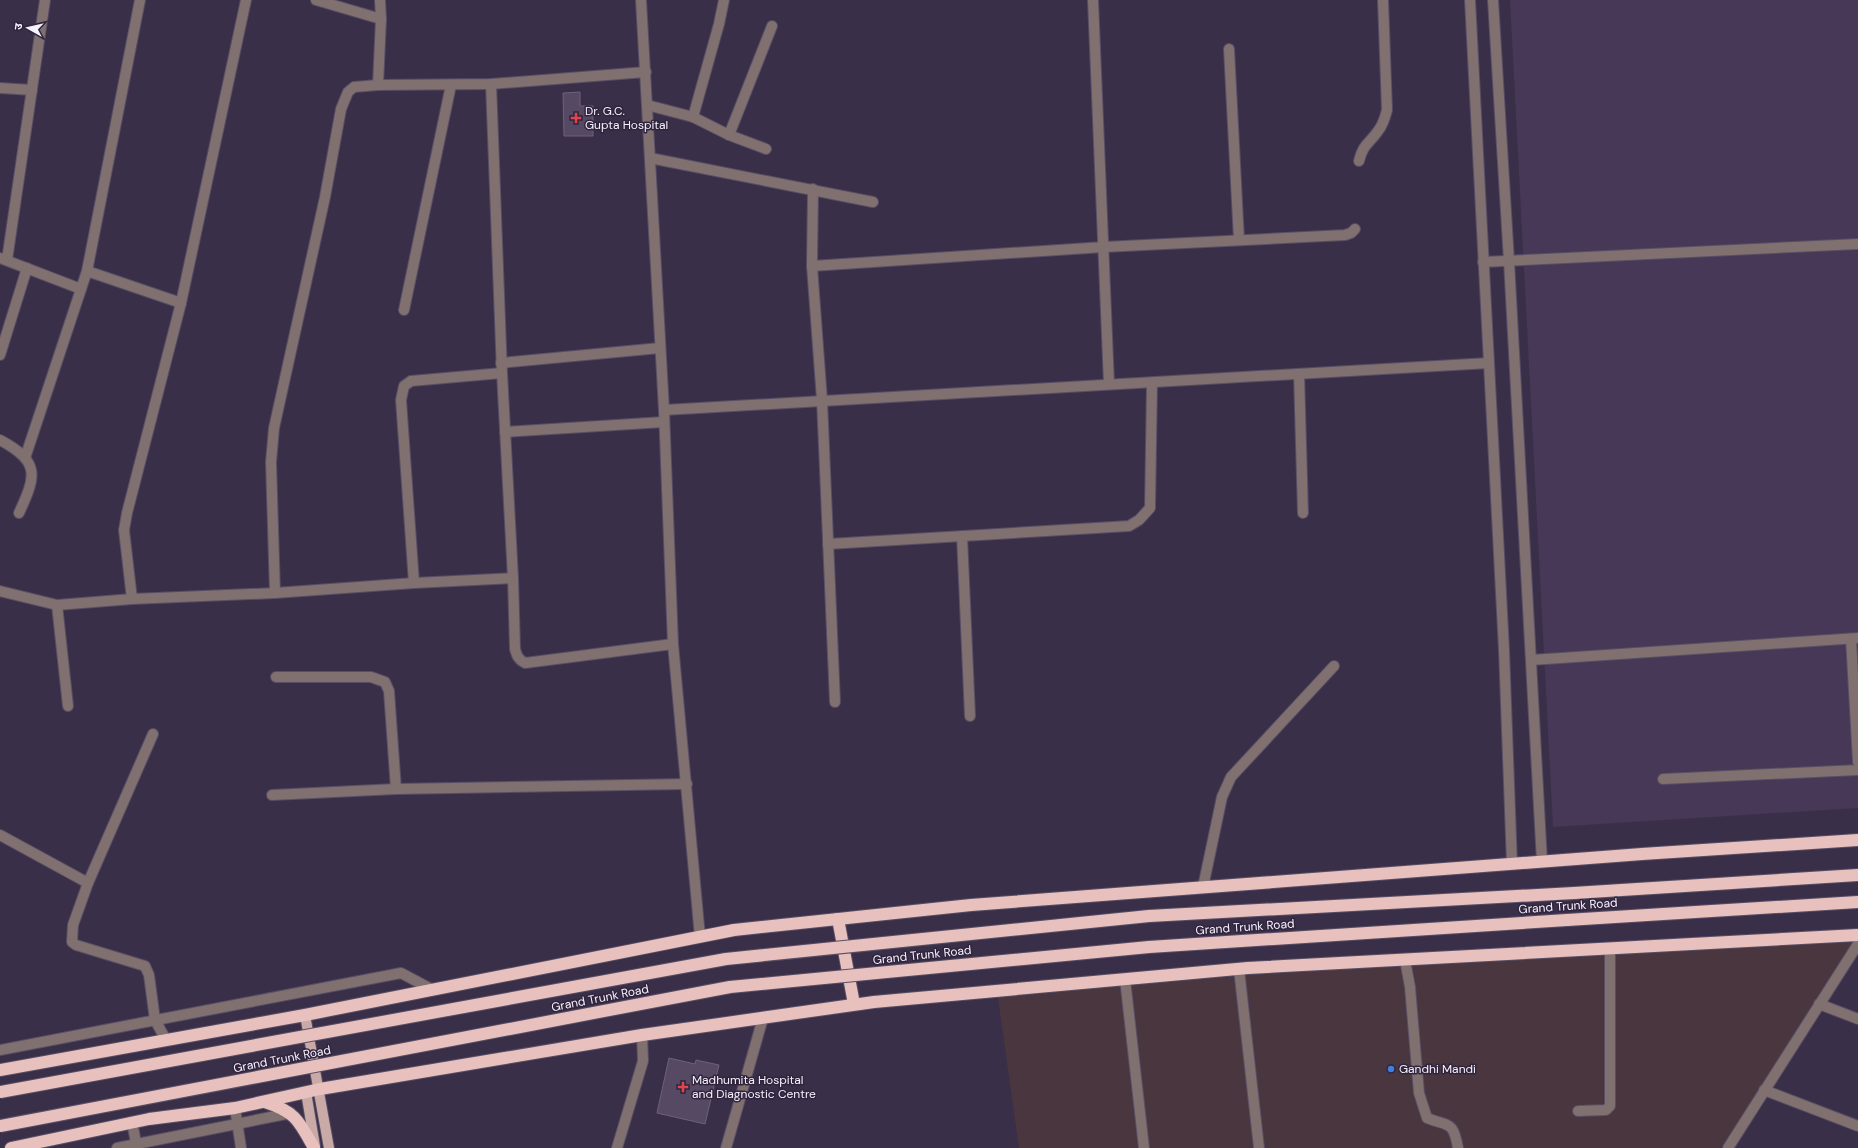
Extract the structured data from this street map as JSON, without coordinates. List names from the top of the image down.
{
  "streets": {
    "highway": ["Grand Trunk Road"]
  },
  "places": {
    "health": ["Dr. G.C. Gupta Hospital", "Madhumita Hospital and Diagnostic Centre"],
    "other": ["Gandhi Mandi"]
  },
  "north": "left"
}
